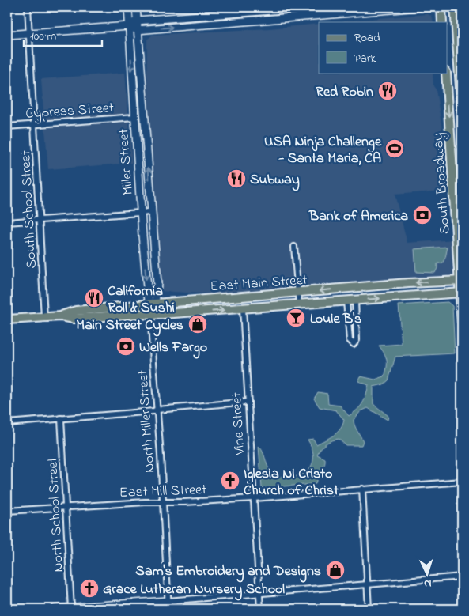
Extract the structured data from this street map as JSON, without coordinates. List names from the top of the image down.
{
  "streets": {
    "main road": ["South Broadway", "East Main Street"],
    "street": [
      "Cypress Street",
      "Miller Street",
      "South School Street",
      "North Miller Street",
      "Vine Street",
      "East Mill Street",
      "North School Street"
    ]
  },
  "crossings": [
    ["Cypress Street", "Miller Street"],
    ["Cypress Street", "South School Street"],
    ["Miller Street", "East Main Street"],
    ["Miller Street", "North Miller Street"],
    ["South Broadway", "East Main Street"],
    ["South School Street", "East Main Street"],
    ["East Main Street", "North Miller Street"],
    ["East Main Street", "Vine Street"],
    ["North Miller Street", "East Mill Street"],
    ["Vine Street", "East Mill Street"],
    ["East Mill Street", "North School Street"]
  ],
  "one_way": ["South Broadway"],
  "places": {
    "restaurant": ["Red Robin", "Subway", "California Roll & Sushi"],
    "sports": ["USA Ninja Challenge - Santa Maria, CA"],
    "bank": ["Bank of America", "Wells Fargo"],
    "bar": ["Louie B's"],
    "shop": ["Main Street Cycles", "Sam's Embroidery and Designs"],
    "church": ["Iglesia Ni Cristo Church of Christ", "Grace Lutheran Nursery School"]
  },
  "legend": ["Road", "Park"],
  "scale_bar": "100 m",
  "north": "bottom"
}
